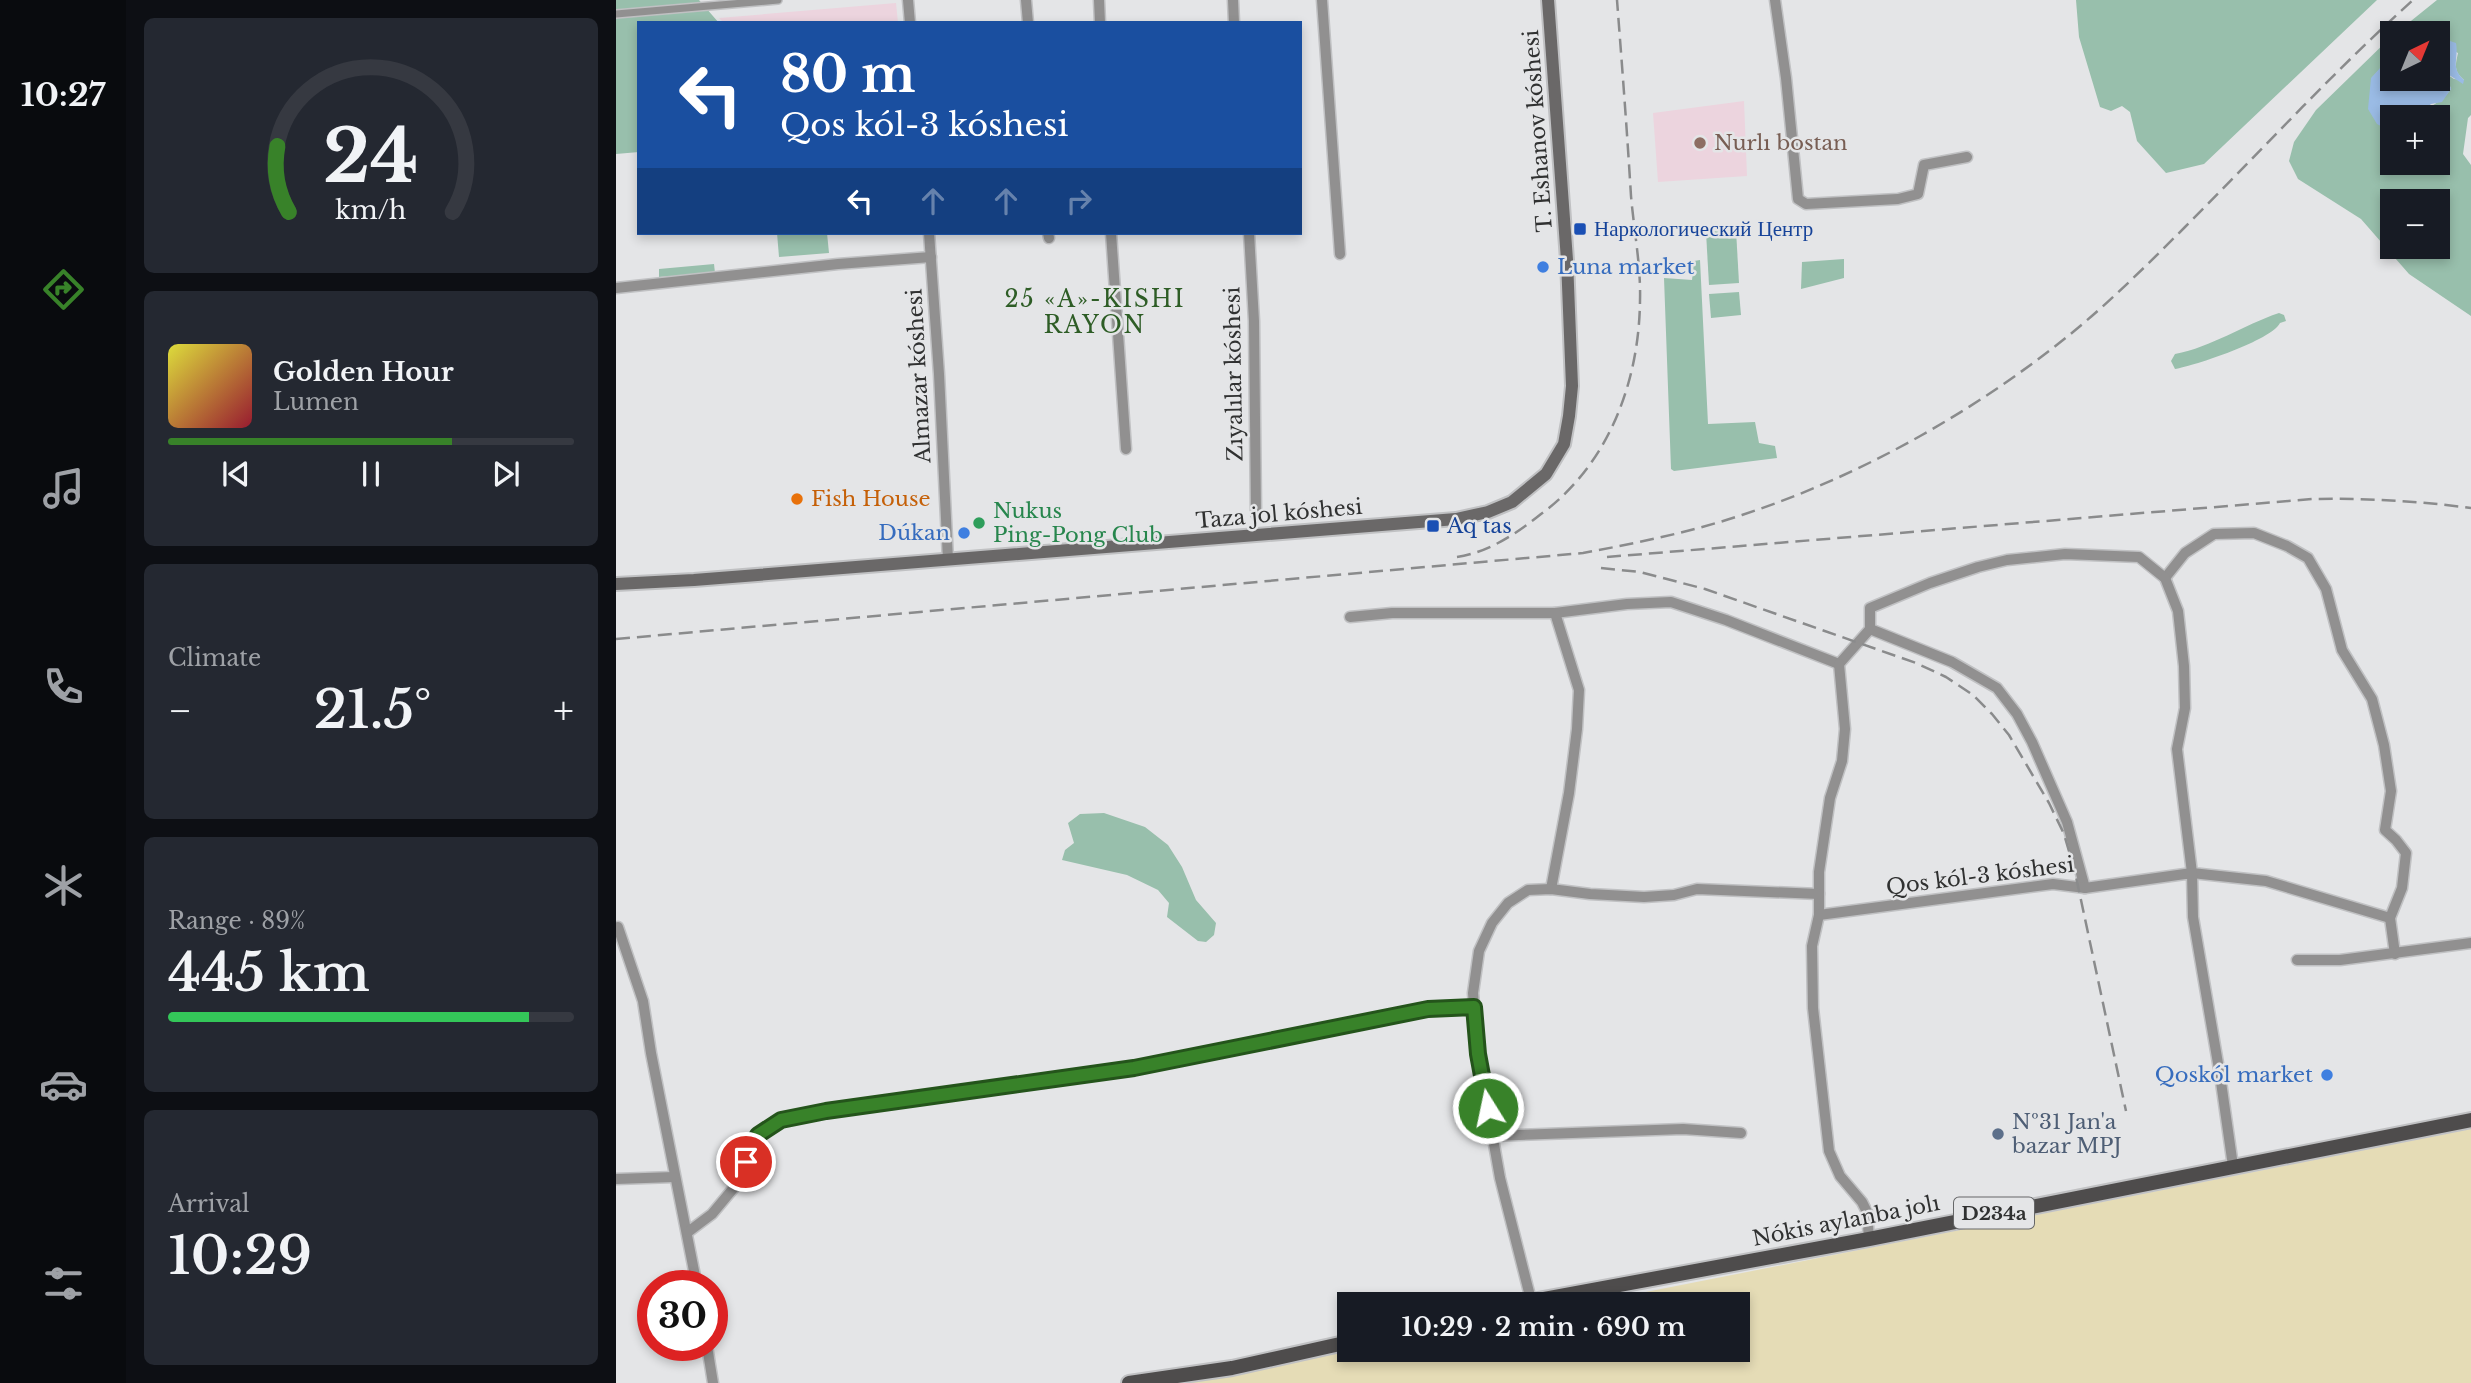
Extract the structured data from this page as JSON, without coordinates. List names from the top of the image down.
{
  "streets": {
    "main road": [
      "T. Eshanov kóshesi",
      "Taza jol kóshesi",
      "D234a",
      "Nókis aylanba jolı"
    ],
    "street": ["Zıyalılar kóshesi", "Almazar kóshesi", "Qos kól-3 kóshesi"]
  },
  "crossings": [
    ["T. Eshanov kóshesi", "Taza jol kóshesi"],
    ["Almazar kóshesi", "Taza jol kóshesi"]
  ],
  "districts": ["25 «A»-KISHI RAYON"],
  "places": {
    "other": [
      "Nurlı bostan",
      "Luna market",
      "Fish House",
      "Nukus Ping-Pong Club",
      "Dúkan",
      "Qoskól market",
      "№31 Jan'a bazar MPJ"
    ],
    "transit": ["Наркологический Центр", "Aq tas"]
  },
  "north": "top right",
  "page": {
    "tabs": "10:27",
    "map_buttons": ["+", "−"],
    "turn": ["80 m", "Qos kól-3 kóshesi"],
    "song": ["Golden Hour", "Lumen"],
    "tile": [
      "Climate",
      ["Range · 89%", "445 km"],
      ["Arrival", "10:29"]
    ],
    "heat": ["−", "21.5°", "+"],
    "limit": "30",
    "trip": "10:29 · 2 min · 690 m",
    "gauge": ["24", "km/h"]
  }
}
